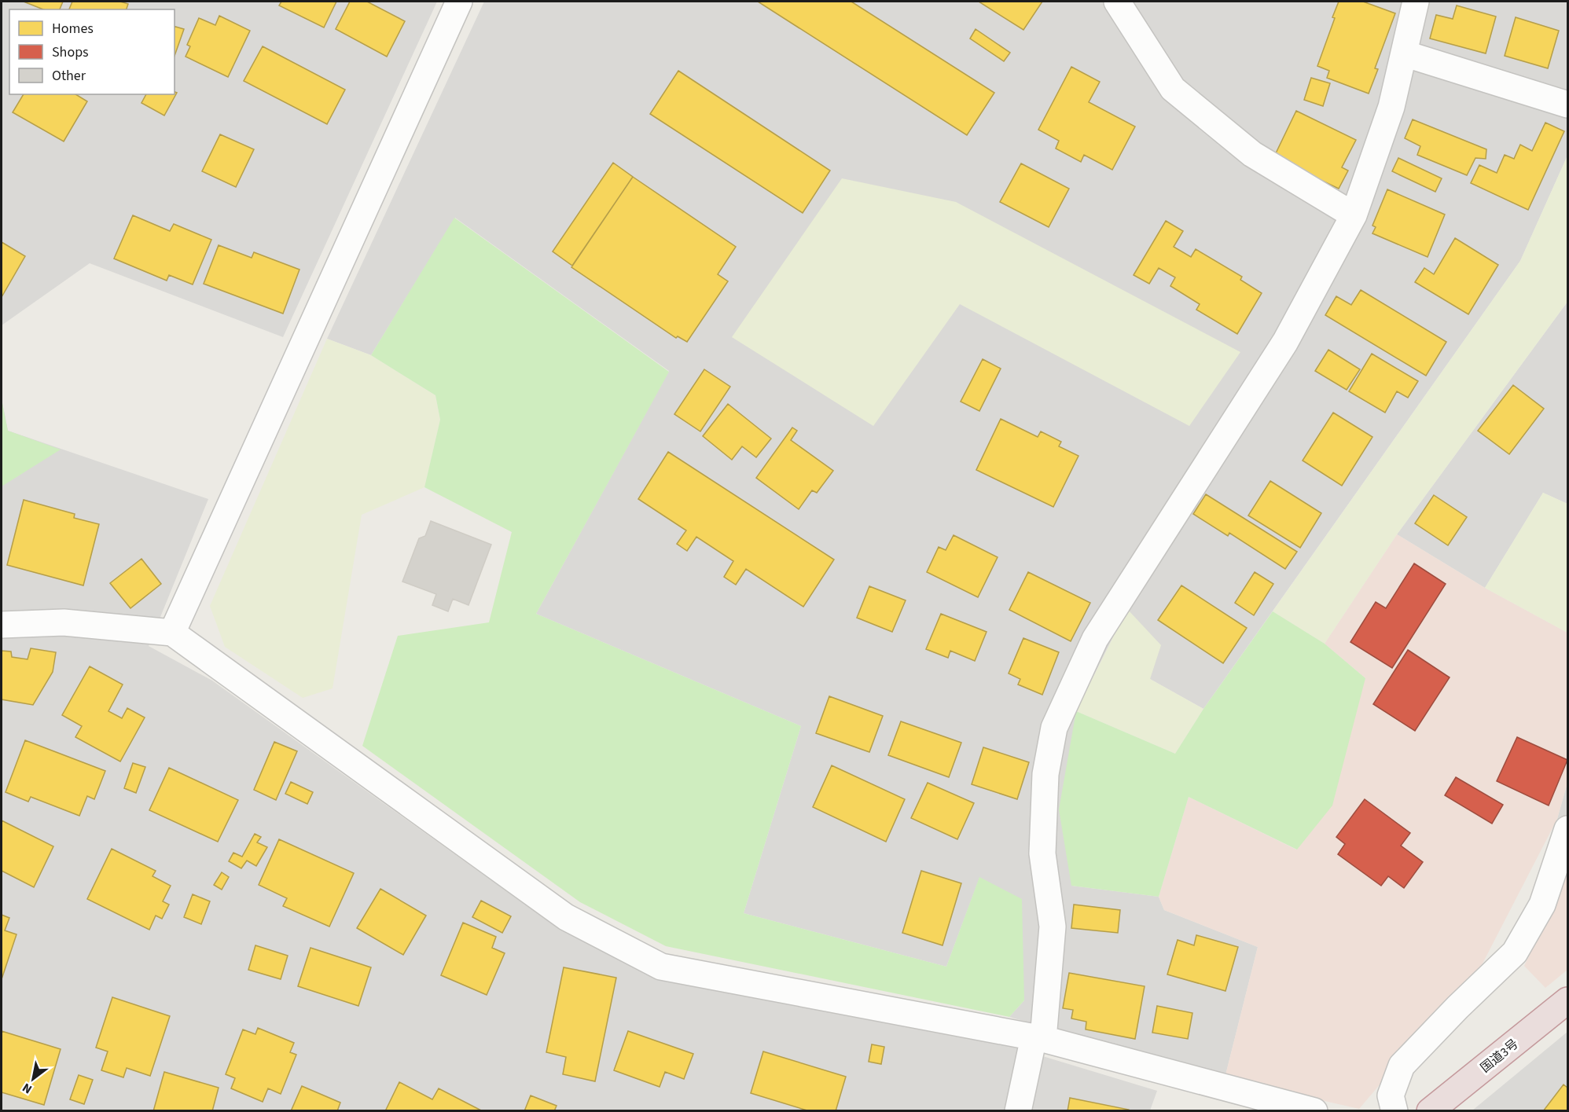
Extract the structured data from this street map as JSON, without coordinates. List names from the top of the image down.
{
  "streets": {
    "highway": ["国道3号"]
  },
  "legend": ["Homes", "Shops", "Other"],
  "north": "bottom left"
}
